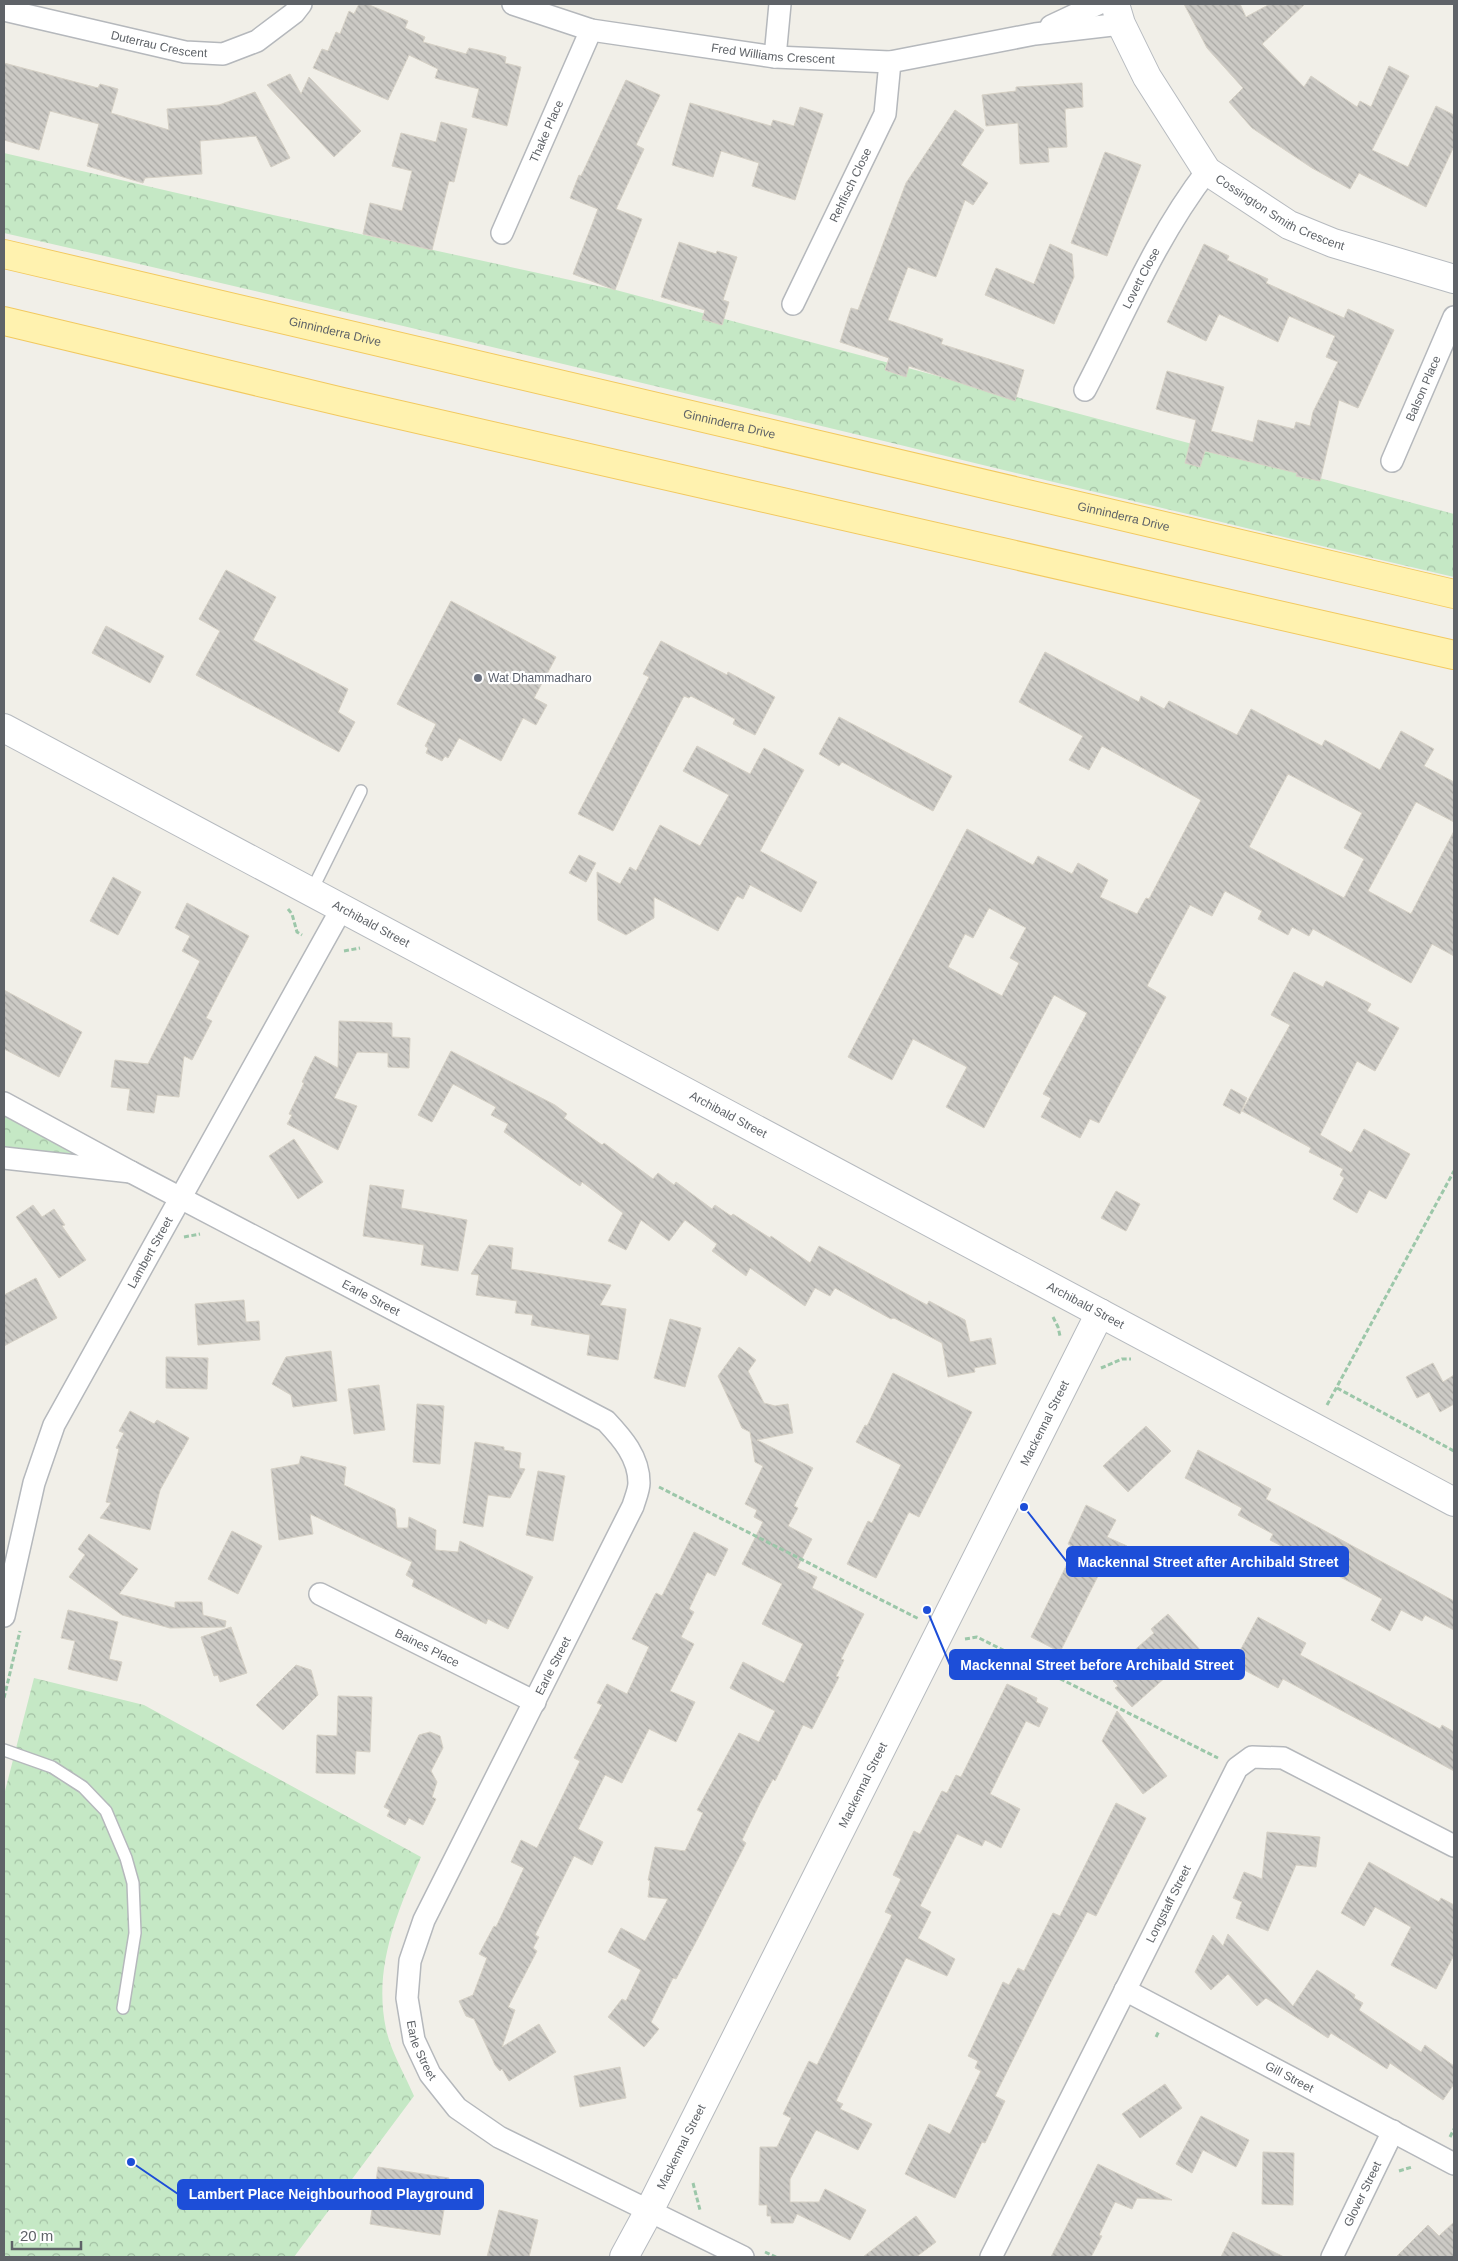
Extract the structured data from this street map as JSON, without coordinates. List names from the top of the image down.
{
  "streets": {
    "main road": ["Ginninderra Drive"],
    "street": [
      "Duterrau Crescent",
      "Fred Williams Crescent",
      "Thake Place",
      "Rehfisch Close",
      "Cossington Smith Crescent",
      "Lovett Close",
      "Balson Place",
      "Archibald Street",
      "Lambert Street",
      "Earle Street",
      "Mackennal Street",
      "Baines Place",
      "Longstaff Street",
      "Gill Street",
      "Glover Street"
    ]
  },
  "crossings": [
    ["Fred Williams Crescent", "Thake Place"],
    ["Fred Williams Crescent", "Rehfisch Close"],
    ["Fred Williams Crescent", "Cossington Smith Crescent"],
    ["Cossington Smith Crescent", "Lovett Close"],
    ["Archibald Street", "Lambert Street"],
    ["Archibald Street", "Mackennal Street"],
    ["Lambert Street", "Earle Street"],
    ["Earle Street", "Mackennal Street"],
    ["Earle Street", "Baines Place"],
    ["Longstaff Street", "Gill Street"],
    ["Gill Street", "Glover Street"]
  ],
  "places": [
    "Wat Dhammadharo",
    "Mackennal Street after Archibald Street",
    "Mackennal Street before Archibald Street",
    "Lambert Place Neighbourhood Playground"
  ],
  "scale_bar": "20 m"
}
